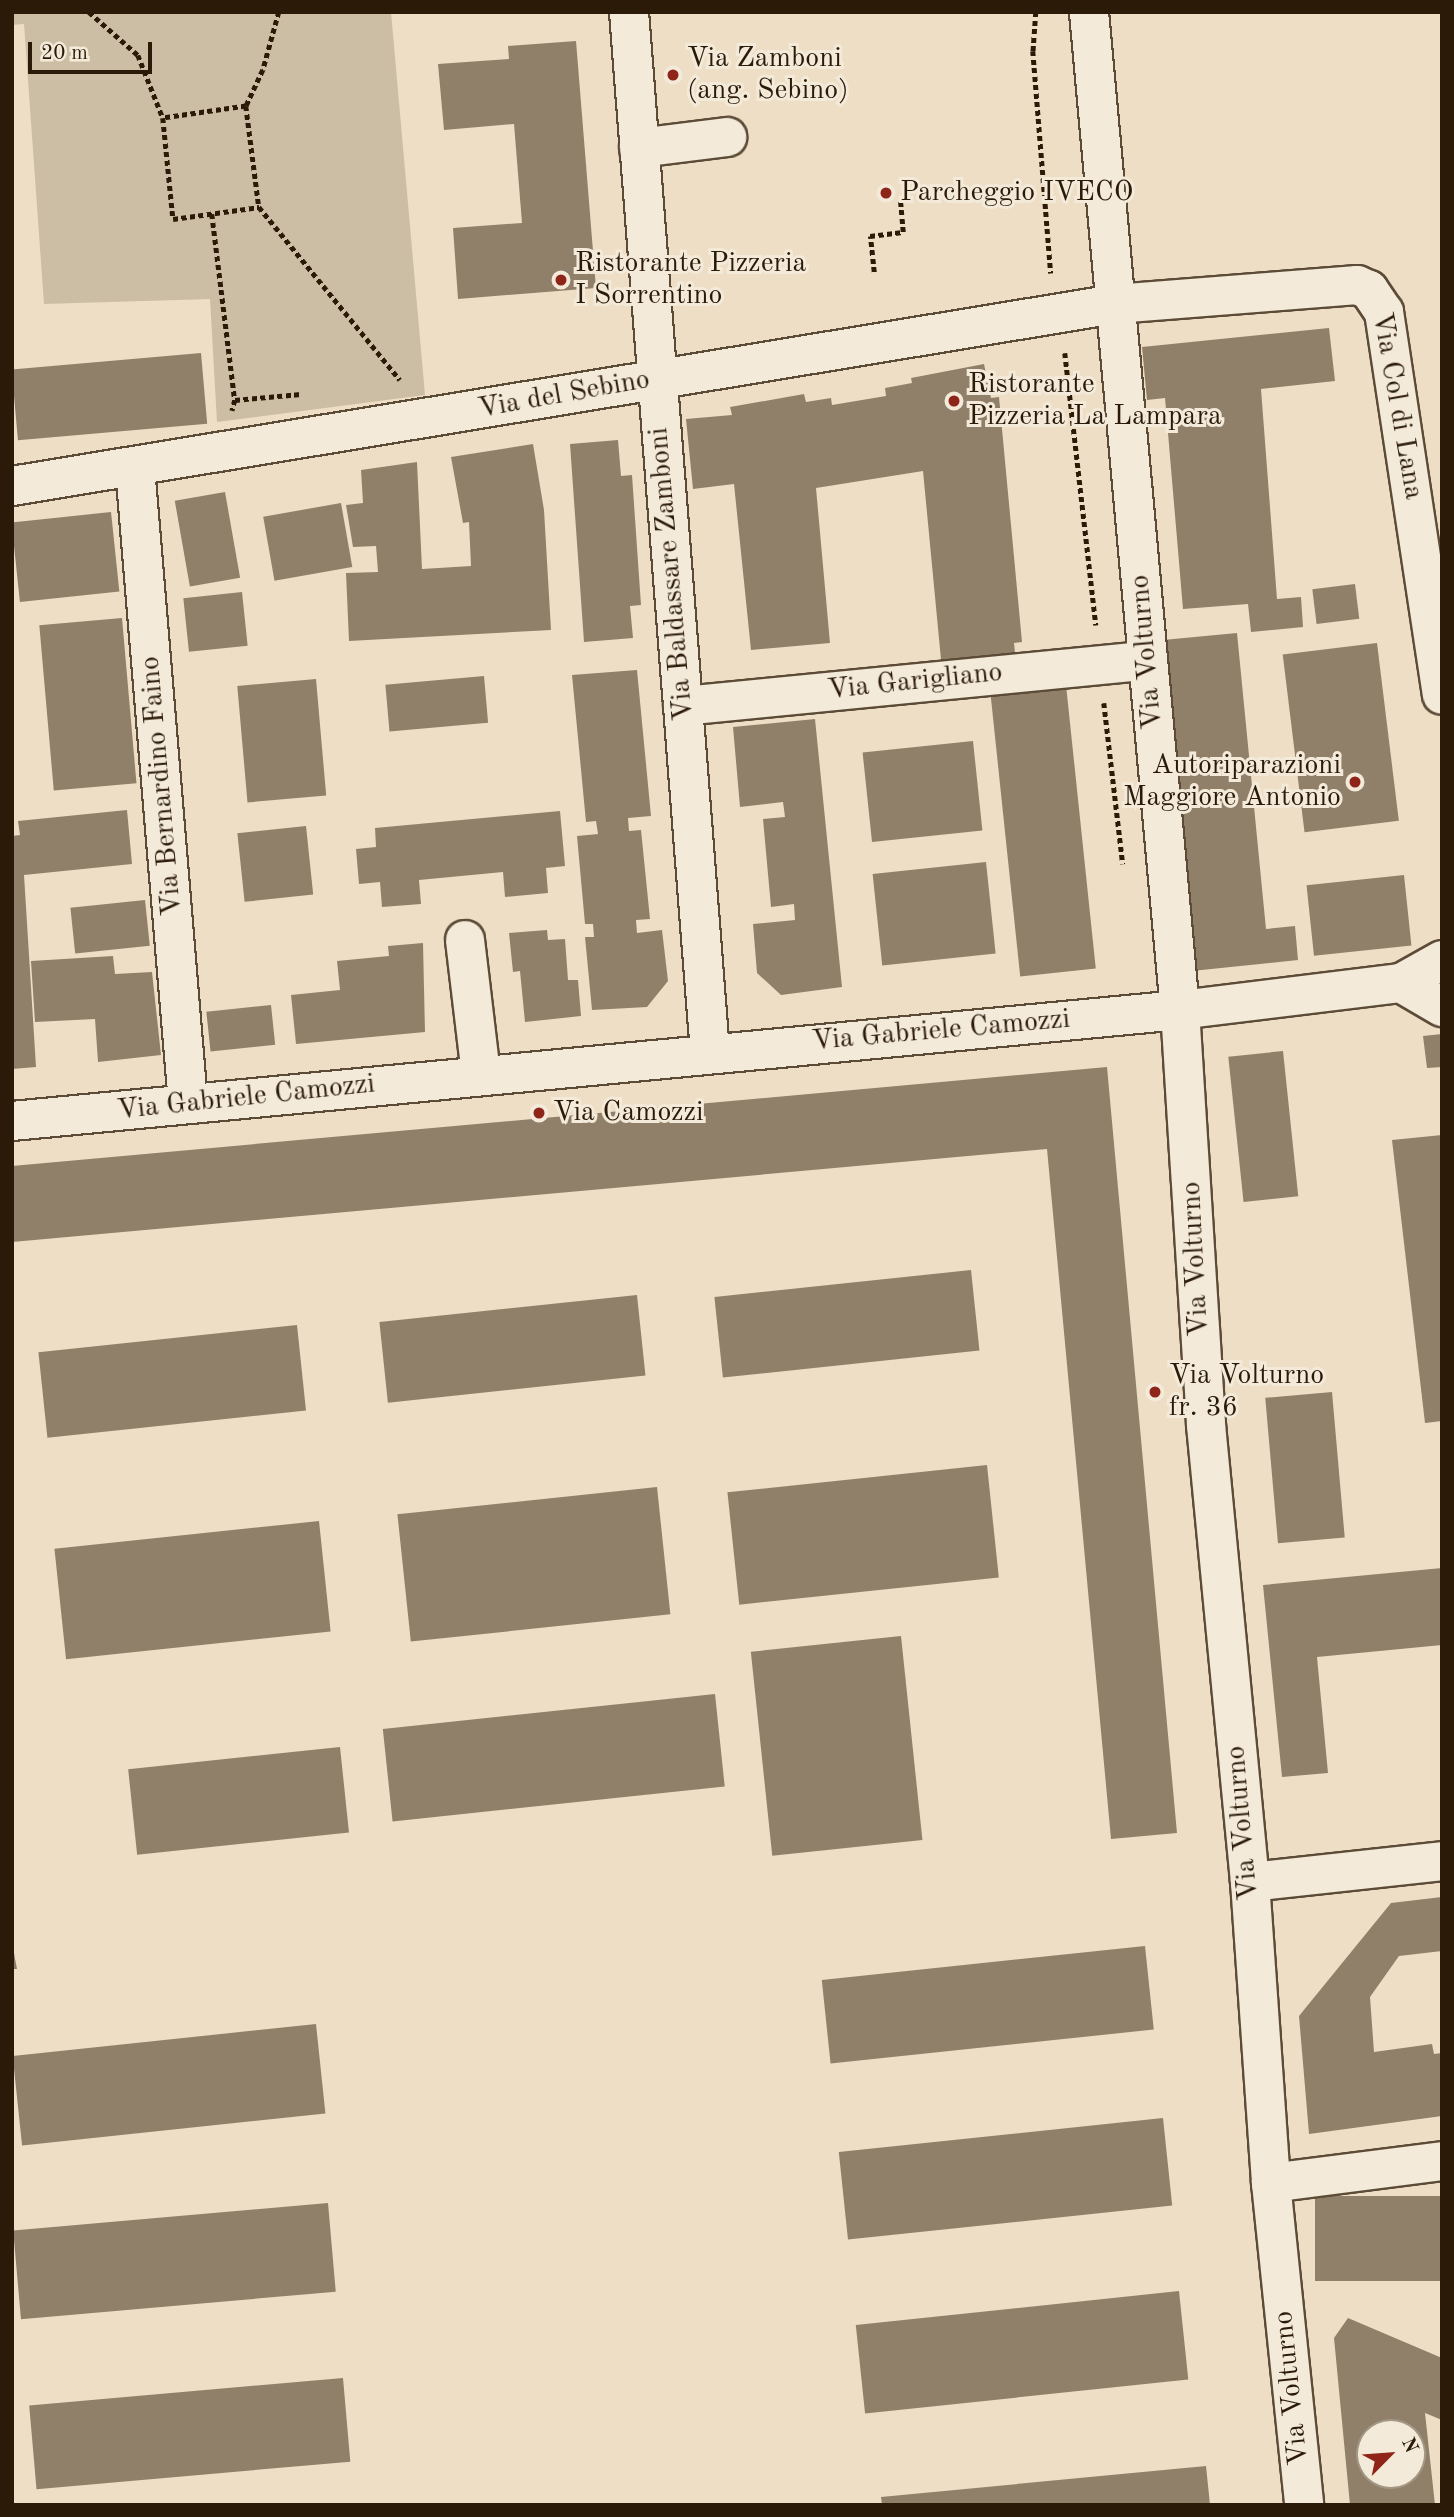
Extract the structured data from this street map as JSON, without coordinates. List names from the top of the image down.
{
  "streets": {
    "street": [
      "Via del Sebino",
      "Via Col di Lana",
      "Via Baldassare Zamboni",
      "Via Volturno",
      "Via Garigliano",
      "Via Bernardino Faino",
      "Via Gabriele Camozzi"
    ]
  },
  "crossings": [
    ["Via del Sebino", "Via Col di Lana"],
    ["Via del Sebino", "Via Baldassare Zamboni"],
    ["Via del Sebino", "Via Volturno"],
    ["Via del Sebino", "Via Bernardino Faino"],
    ["Via Col di Lana", "Via Volturno"],
    ["Via Baldassare Zamboni", "Via Garigliano"],
    ["Via Baldassare Zamboni", "Via Gabriele Camozzi"],
    ["Via Volturno", "Via Garigliano"],
    ["Via Volturno", "Via Gabriele Camozzi"],
    ["Via Bernardino Faino", "Via Gabriele Camozzi"]
  ],
  "places": [
    "Via Zamboni (ang. Sebino)",
    "Parcheggio IVECO",
    "Ristorante Pizzeria I Sorrentino",
    "Ristorante Pizzeria La Lampara",
    "Autoriparazioni Maggiore Antonio",
    "Via Camozzi",
    "Via Volturno fr. 36"
  ],
  "scale_bar": "20 m",
  "north": "top right"
}
